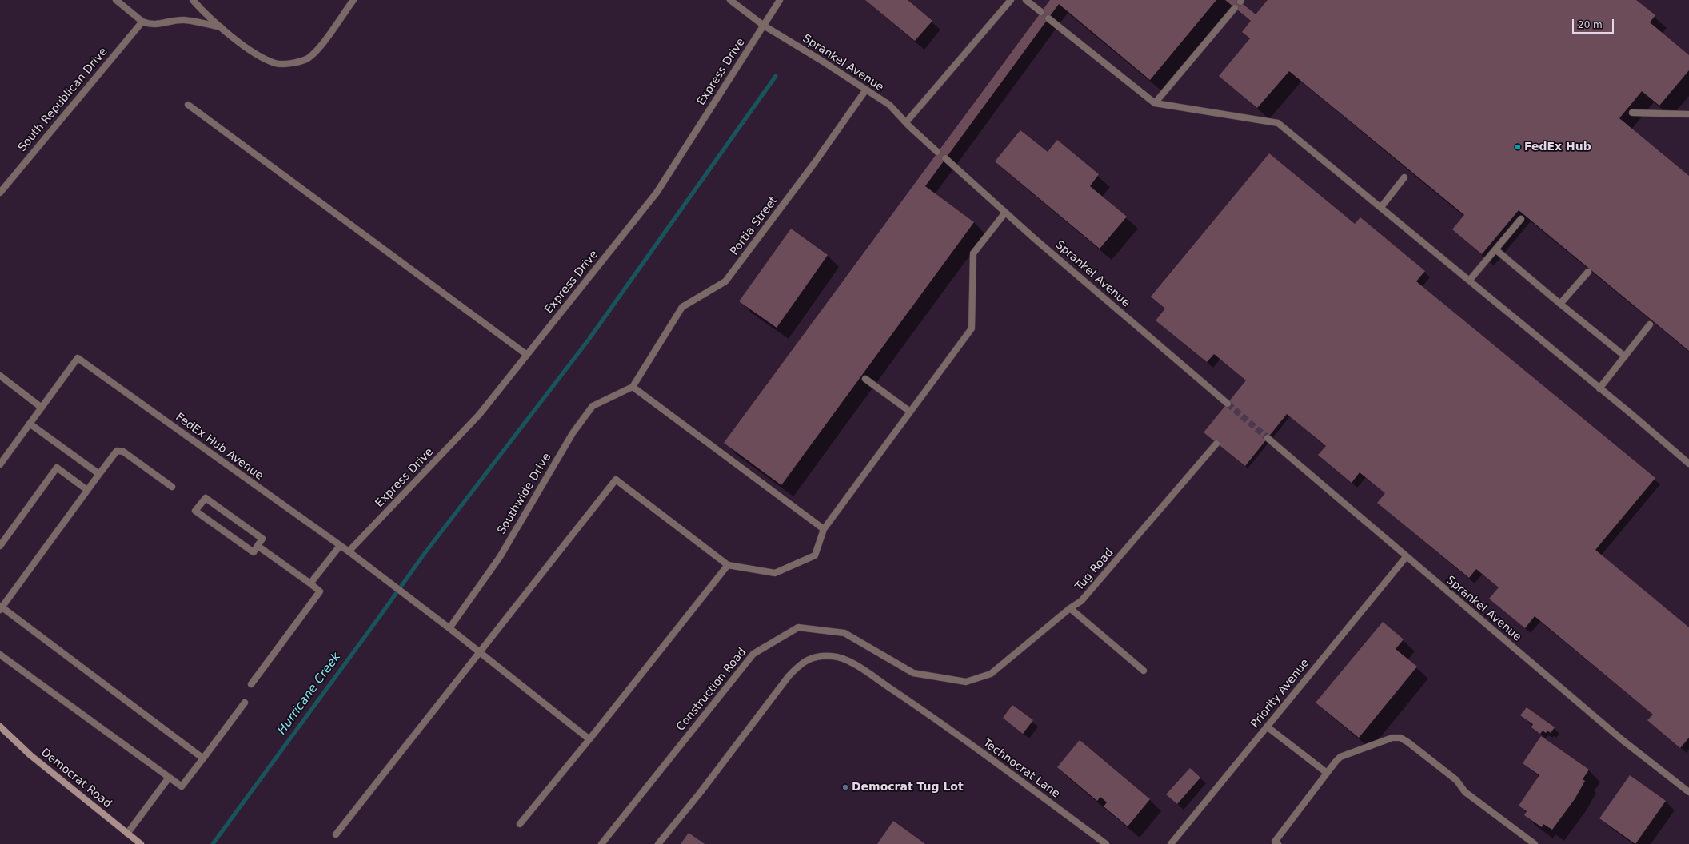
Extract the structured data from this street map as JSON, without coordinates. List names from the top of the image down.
{
  "streets": {
    "main road": ["Democrat Road"],
    "street": [
      "Sprankel Avenue",
      "Express Drive",
      "South Republican Drive",
      "Portia Street",
      "FedEx Hub Avenue",
      "Southwide Drive",
      "Tug Road",
      "Construction Road",
      "Priority Avenue",
      "Technocrat Lane"
    ]
  },
  "crossings": [
    ["Sprankel Avenue", "Express Drive"],
    ["Sprankel Avenue", "Portia Street"],
    ["Sprankel Avenue", "Priority Avenue"],
    ["Express Drive", "FedEx Hub Avenue"],
    ["Portia Street", "Southwide Drive"],
    ["FedEx Hub Avenue", "Southwide Drive"],
    ["Tug Road", "Construction Road"]
  ],
  "water": ["Hurricane Creek"],
  "places": ["FedEx Hub", "Democrat Tug Lot"],
  "scale_bar": "20 m"
}
